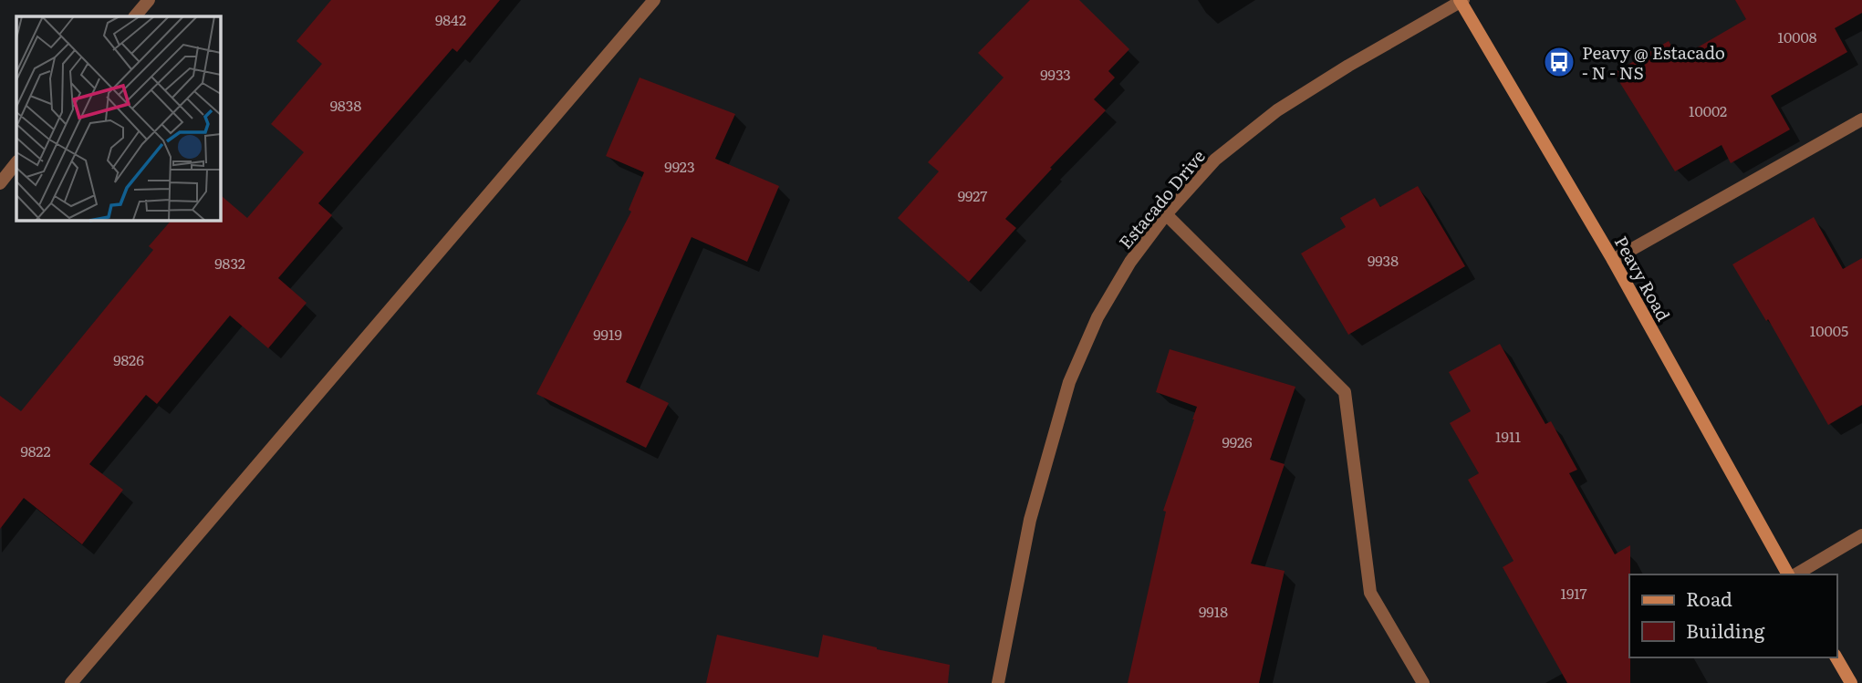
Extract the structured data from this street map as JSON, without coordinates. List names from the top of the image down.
{
  "streets": {
    "street": ["Estacado Drive", "Peavy Road"]
  },
  "crossings": [
    ["Estacado Drive", "Peavy Road"]
  ],
  "places": {
    "bus stop": ["Peavy @ Estacado - N - NS"]
  },
  "house_numbers": [
    "9842",
    "10008",
    "9933",
    "9838",
    "10002",
    "9923",
    "9927",
    "9938",
    "9832",
    "10005",
    "9919",
    "9826",
    "1911",
    "9926",
    "9822",
    "1917",
    "9918"
  ],
  "legend": ["Road", "Building"]
}
